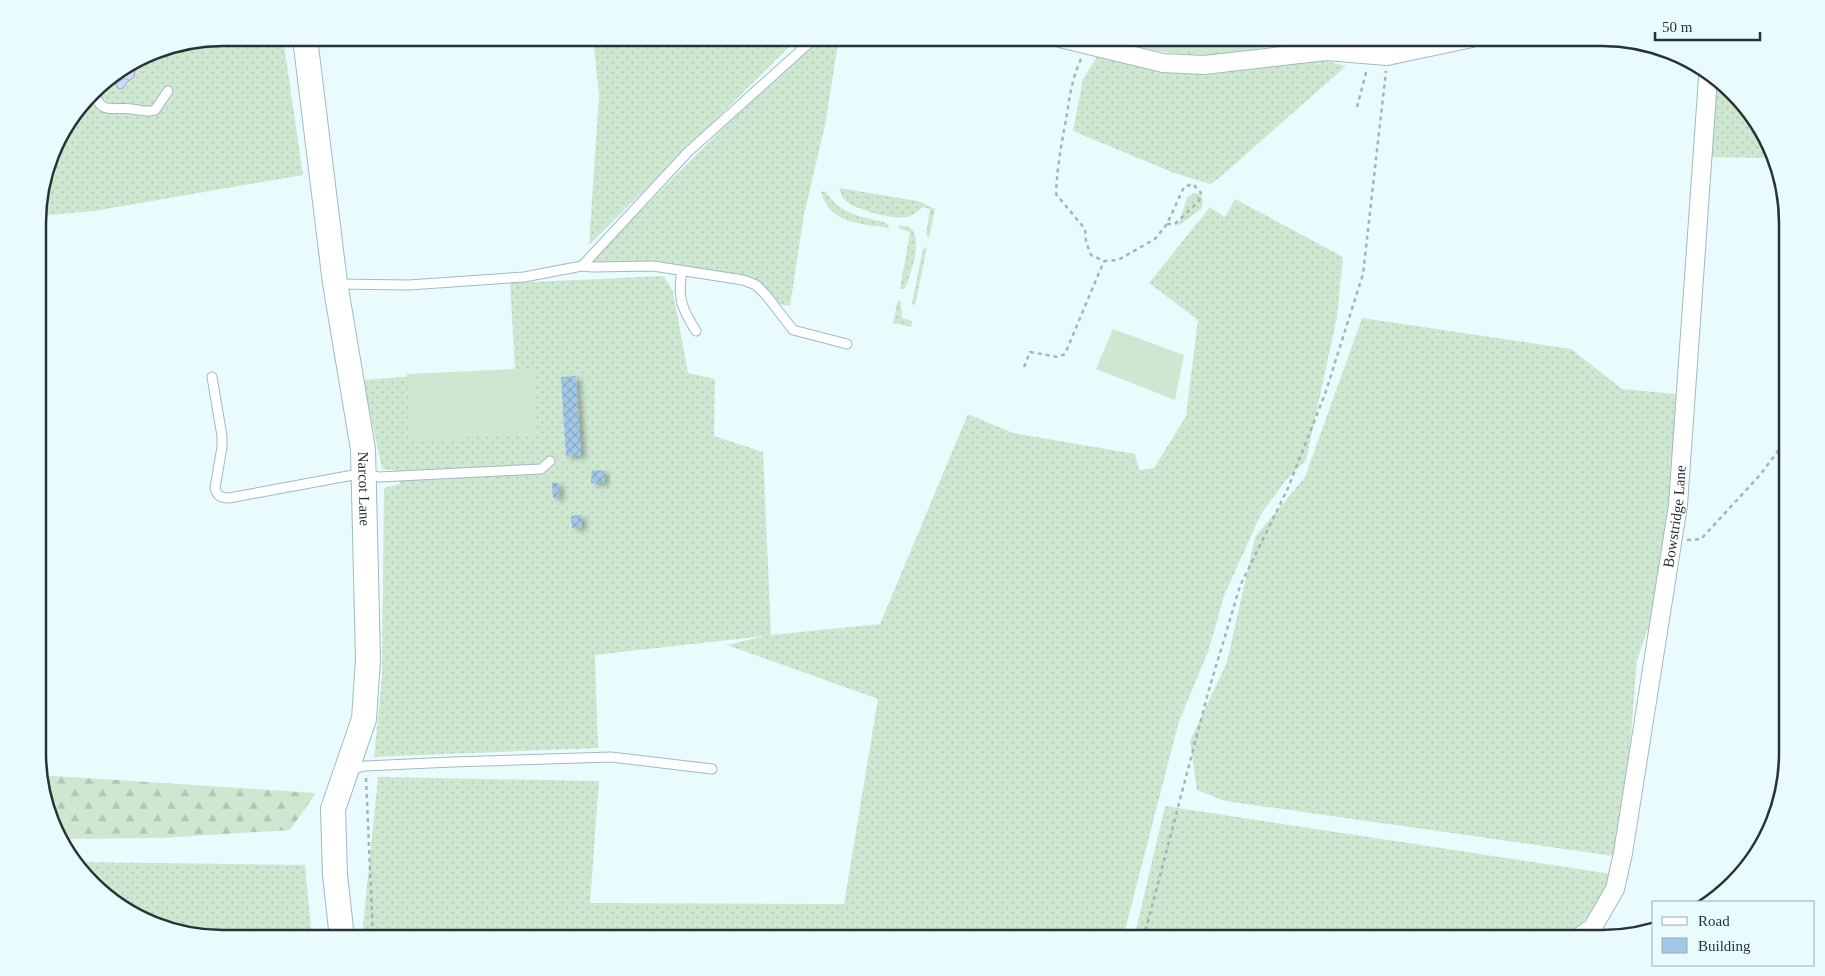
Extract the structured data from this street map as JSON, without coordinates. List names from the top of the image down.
{
  "streets": {
    "street": ["Narcot Lane", "Bowstridge Lane"]
  },
  "legend": ["Road", "Building"],
  "scale_bar": "50 m"
}
